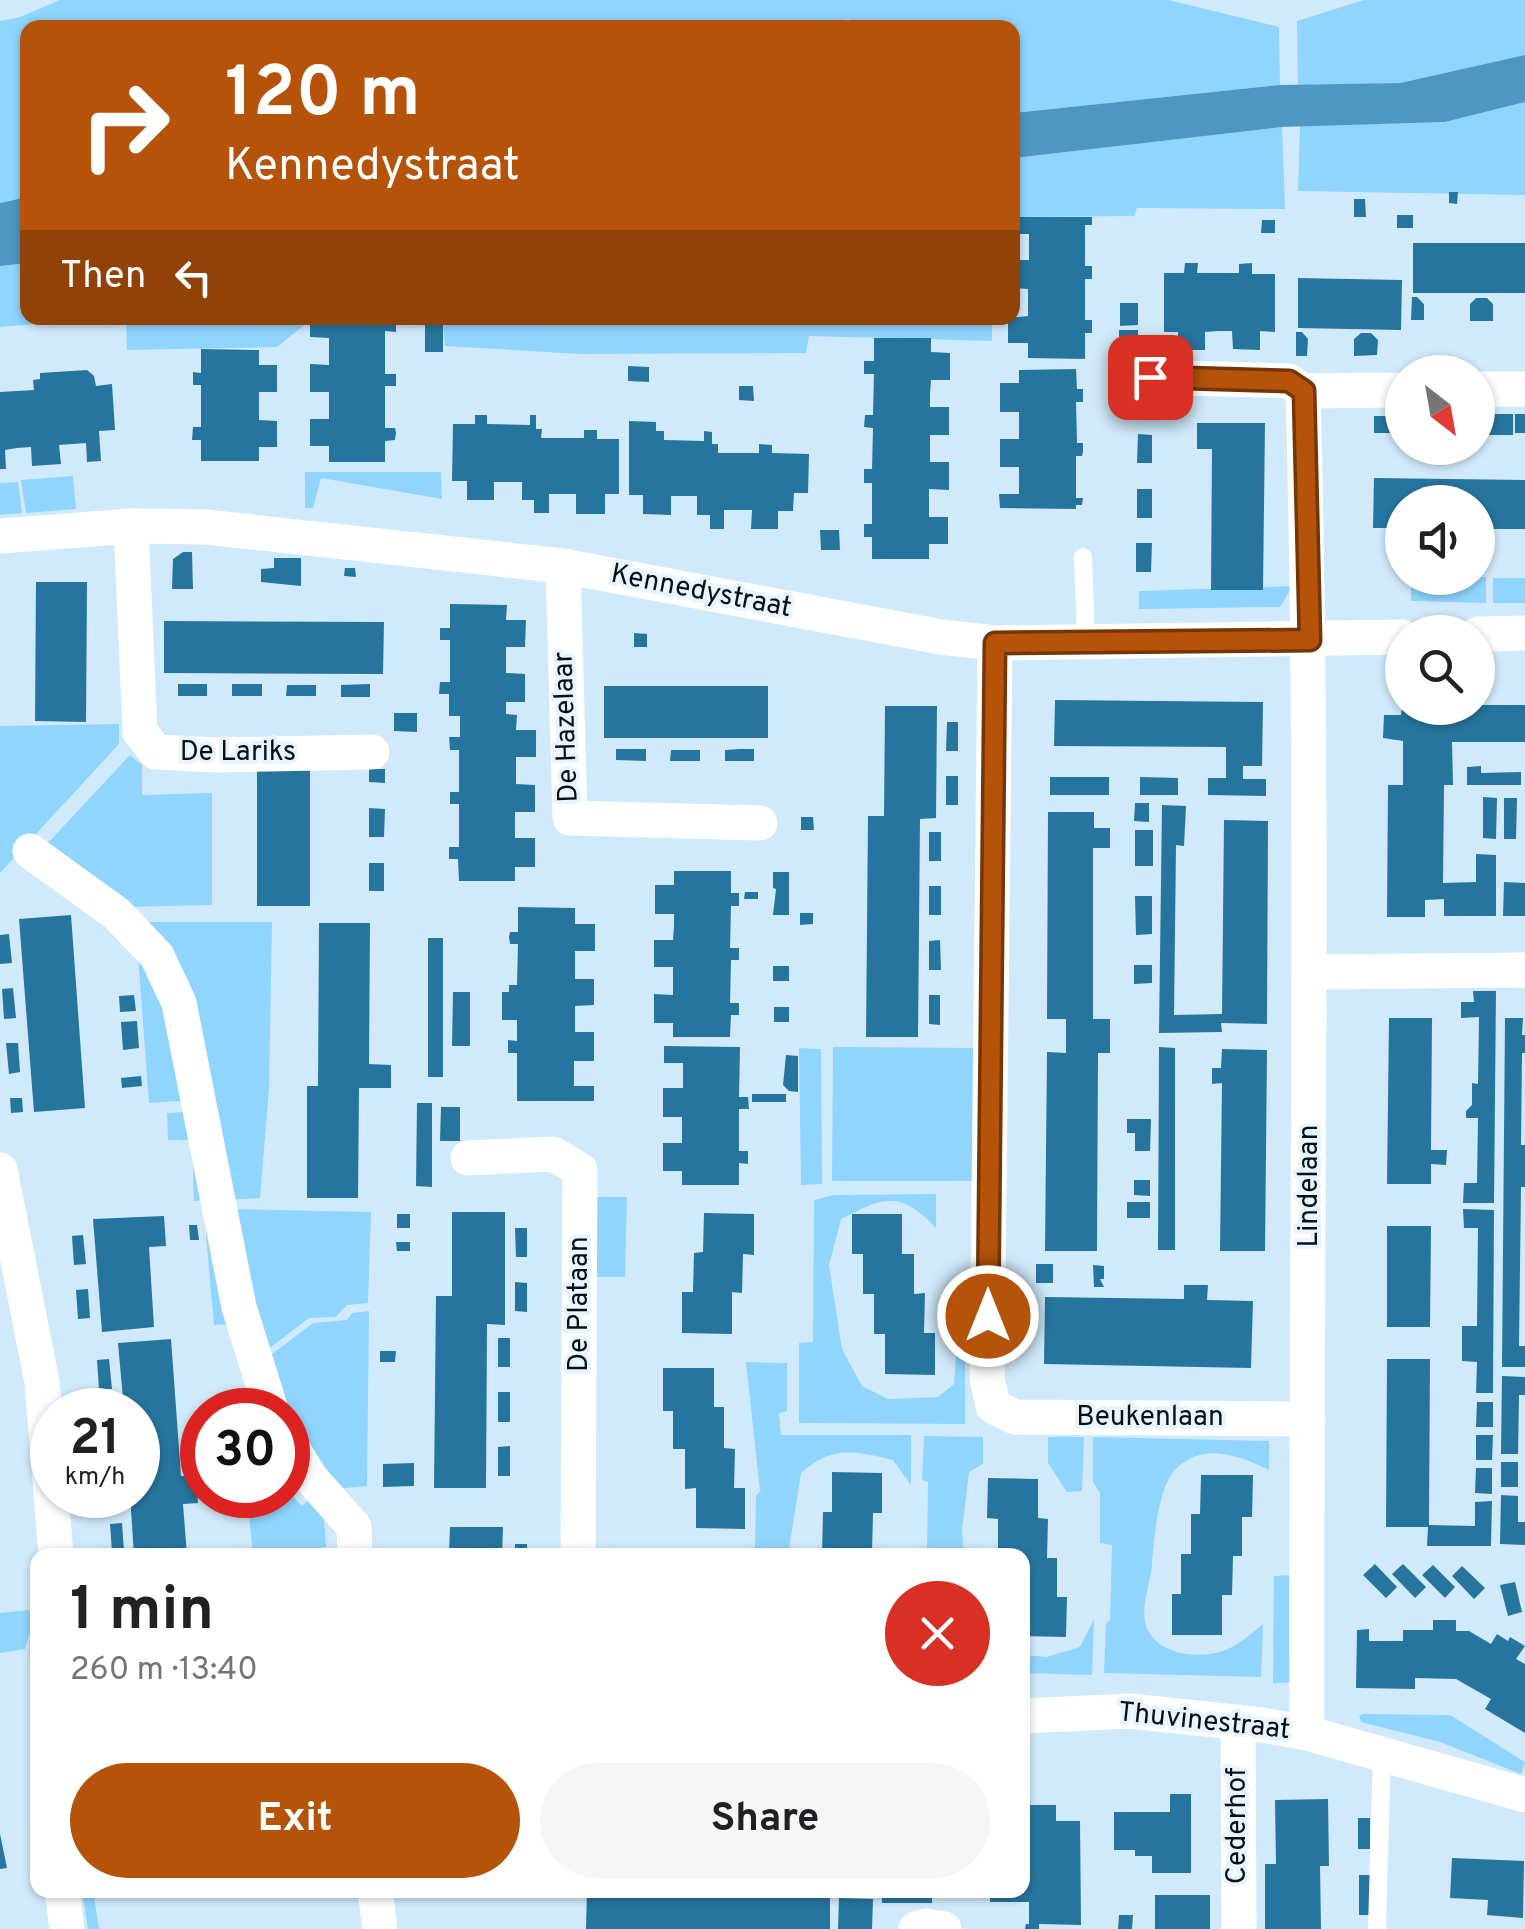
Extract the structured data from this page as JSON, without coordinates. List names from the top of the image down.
{
  "streets": {
    "street": [
      "Kennedystraat",
      "De Hazelaar",
      "De Lariks",
      "Lindelaan",
      "De Plataan",
      "Beukenlaan",
      "Thuvinestraat",
      "Cederhof"
    ]
  },
  "crossings": [
    ["Kennedystraat", "De Hazelaar"],
    ["Kennedystraat", "De Lariks"],
    ["Kennedystraat", "Lindelaan"],
    ["Kennedystraat", "Beukenlaan"],
    ["Lindelaan", "Beukenlaan"],
    ["Lindelaan", "Thuvinestraat"],
    ["Thuvinestraat", "Cederhof"]
  ],
  "north": "bottom right",
  "page": {
    "turn": ["120 m", "Kennedystraat"],
    "then": "Then",
    "speed": "21 km/h",
    "limit": "30",
    "heading": ["1 min", "260 m · 13:40"],
    "buttons": ["Exit", "Share"]
  }
}
